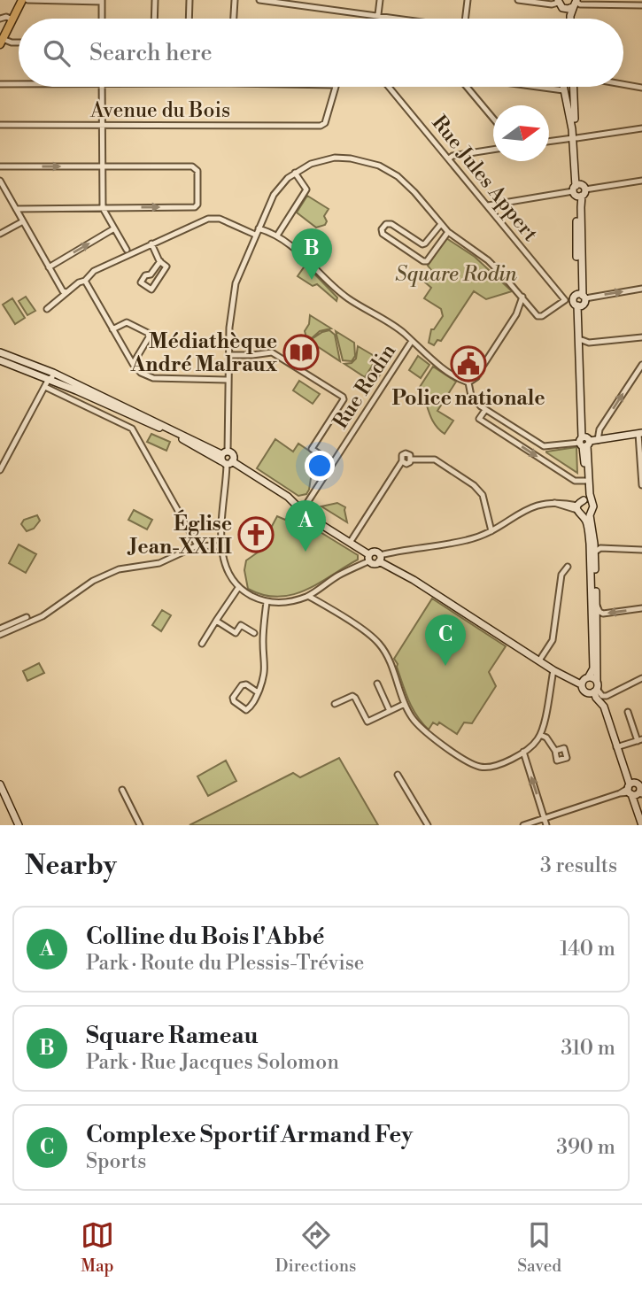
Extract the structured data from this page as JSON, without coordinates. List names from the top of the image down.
{
  "streets": {
    "street": ["Avenue du Bois", "Rue Jules Appert", "Rue Rodin"]
  },
  "parks": ["Square Rodin"],
  "places": {
    "library": ["Médiathèque André Malraux"],
    "public building": ["Police nationale"],
    "church": ["Église Jean-XXIII"]
  },
  "north": "right",
  "page": {
    "search": "Search here",
    "pins": ["B", "A", "C"],
    "heading": ["Nearby", "3 results"],
    "list": [
      {
        "mark": "A",
        "name": "Colline du Bois l'Abbé",
        "note": "Park · Route du Plessis-Trévise",
        "value": "140 m"
      },
      {
        "mark": "B",
        "name": "Square Rameau",
        "note": "Park · Rue Jacques Solomon",
        "value": "310 m"
      },
      {
        "mark": "C",
        "name": "Complexe Sportif Armand Fey",
        "note": "Sports",
        "value": "390 m"
      }
    ],
    "nav": ["Map", "Directions", "Saved"]
  }
}
